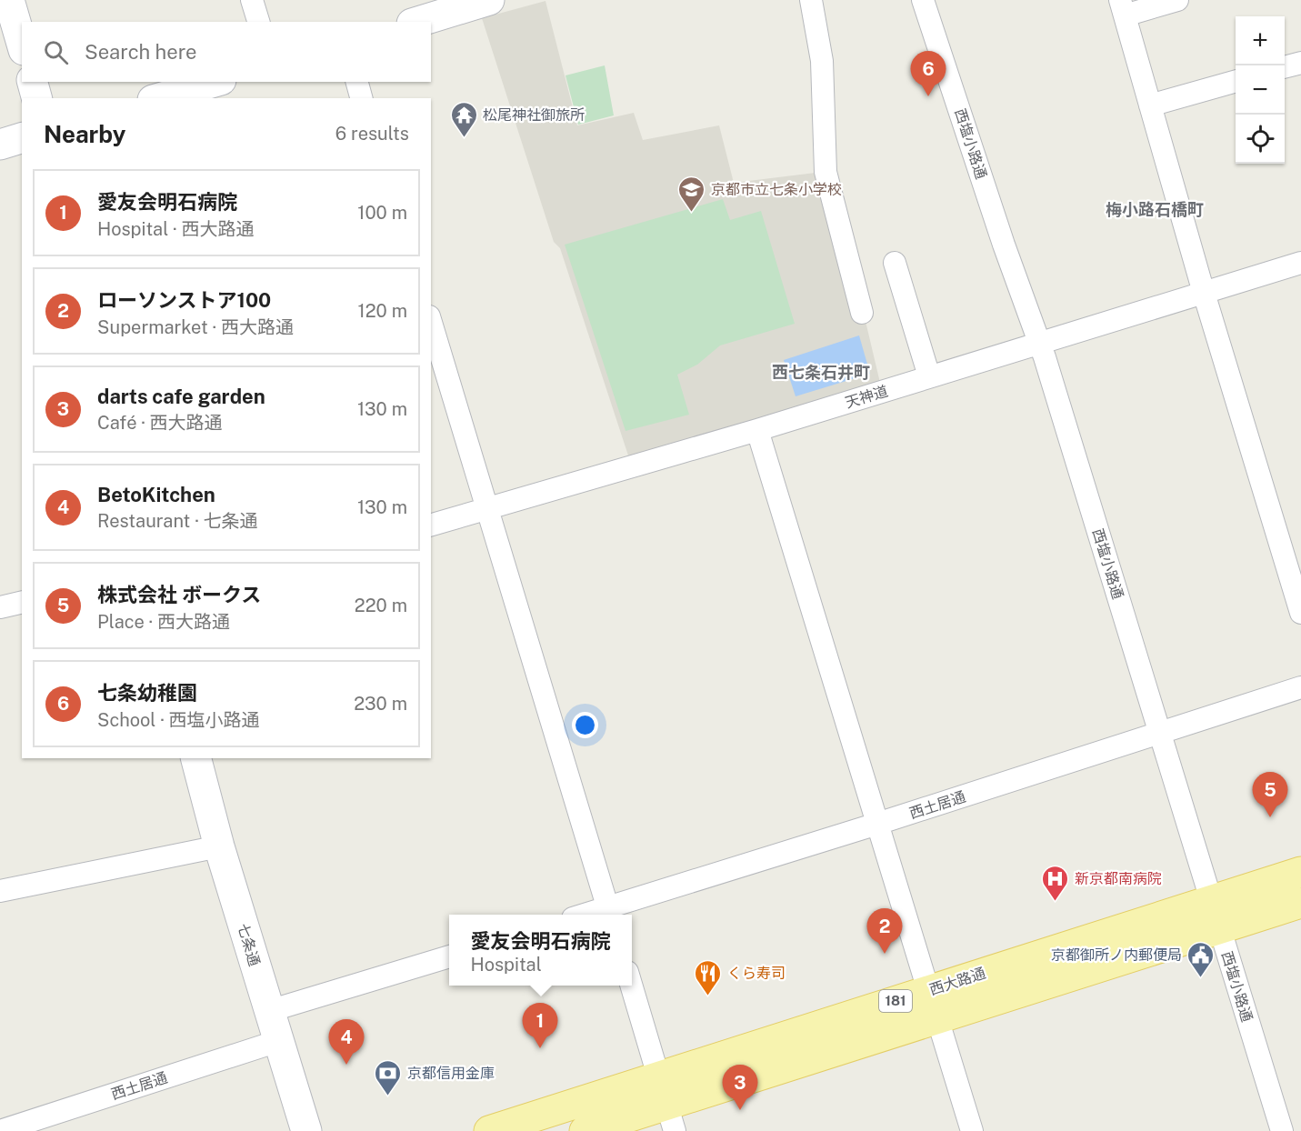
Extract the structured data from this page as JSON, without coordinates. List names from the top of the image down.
{
  "streets": {
    "main road": ["七条通", "西大路通", "181"],
    "street": ["西塩小路通", "天神道", "西土居通"]
  },
  "crossings": [
    ["西塩小路通", "天神道"],
    ["西塩小路通", "西土居通"],
    ["西塩小路通", "西大路通"],
    ["西土居通", "七条通"]
  ],
  "districts": ["梅小路石橋町", "西七条石井町"],
  "places": {
    "temple": ["松尾神社御旅所"],
    "school or university": ["京都市立七条小学校"],
    "hospital": ["新京都南病院"],
    "public building": ["京都御所ノ内郵便局"],
    "restaurant": ["くら寿司"],
    "bank": ["京都信用金庫"]
  },
  "page": {
    "map_buttons": ["+", "−"],
    "search": "Search here",
    "pins": [
      "6",
      "5",
      "2",
      "1",
      "4",
      "3"
    ],
    "heading": ["Nearby", "6 results"],
    "list": [
      {
        "mark": "1",
        "name": "愛友会明石病院",
        "note": "Hospital · 西大路通",
        "value": "100 m"
      },
      {
        "mark": "2",
        "name": "ローソンストア100",
        "note": "Supermarket · 西大路通",
        "value": "120 m"
      },
      {
        "mark": "3",
        "name": "darts cafe garden",
        "note": "Café · 西大路通",
        "value": "130 m"
      },
      {
        "mark": "4",
        "name": "BetoKitchen",
        "note": "Restaurant · 七条通",
        "value": "130 m"
      },
      {
        "mark": "5",
        "name": "株式会社 ボークス",
        "note": "Place · 西大路通",
        "value": "220 m"
      },
      {
        "mark": "6",
        "name": "七条幼稚園",
        "note": "School · 西塩小路通",
        "value": "230 m"
      }
    ],
    "popup": ["愛友会明石病院", "Hospital"]
  }
}
